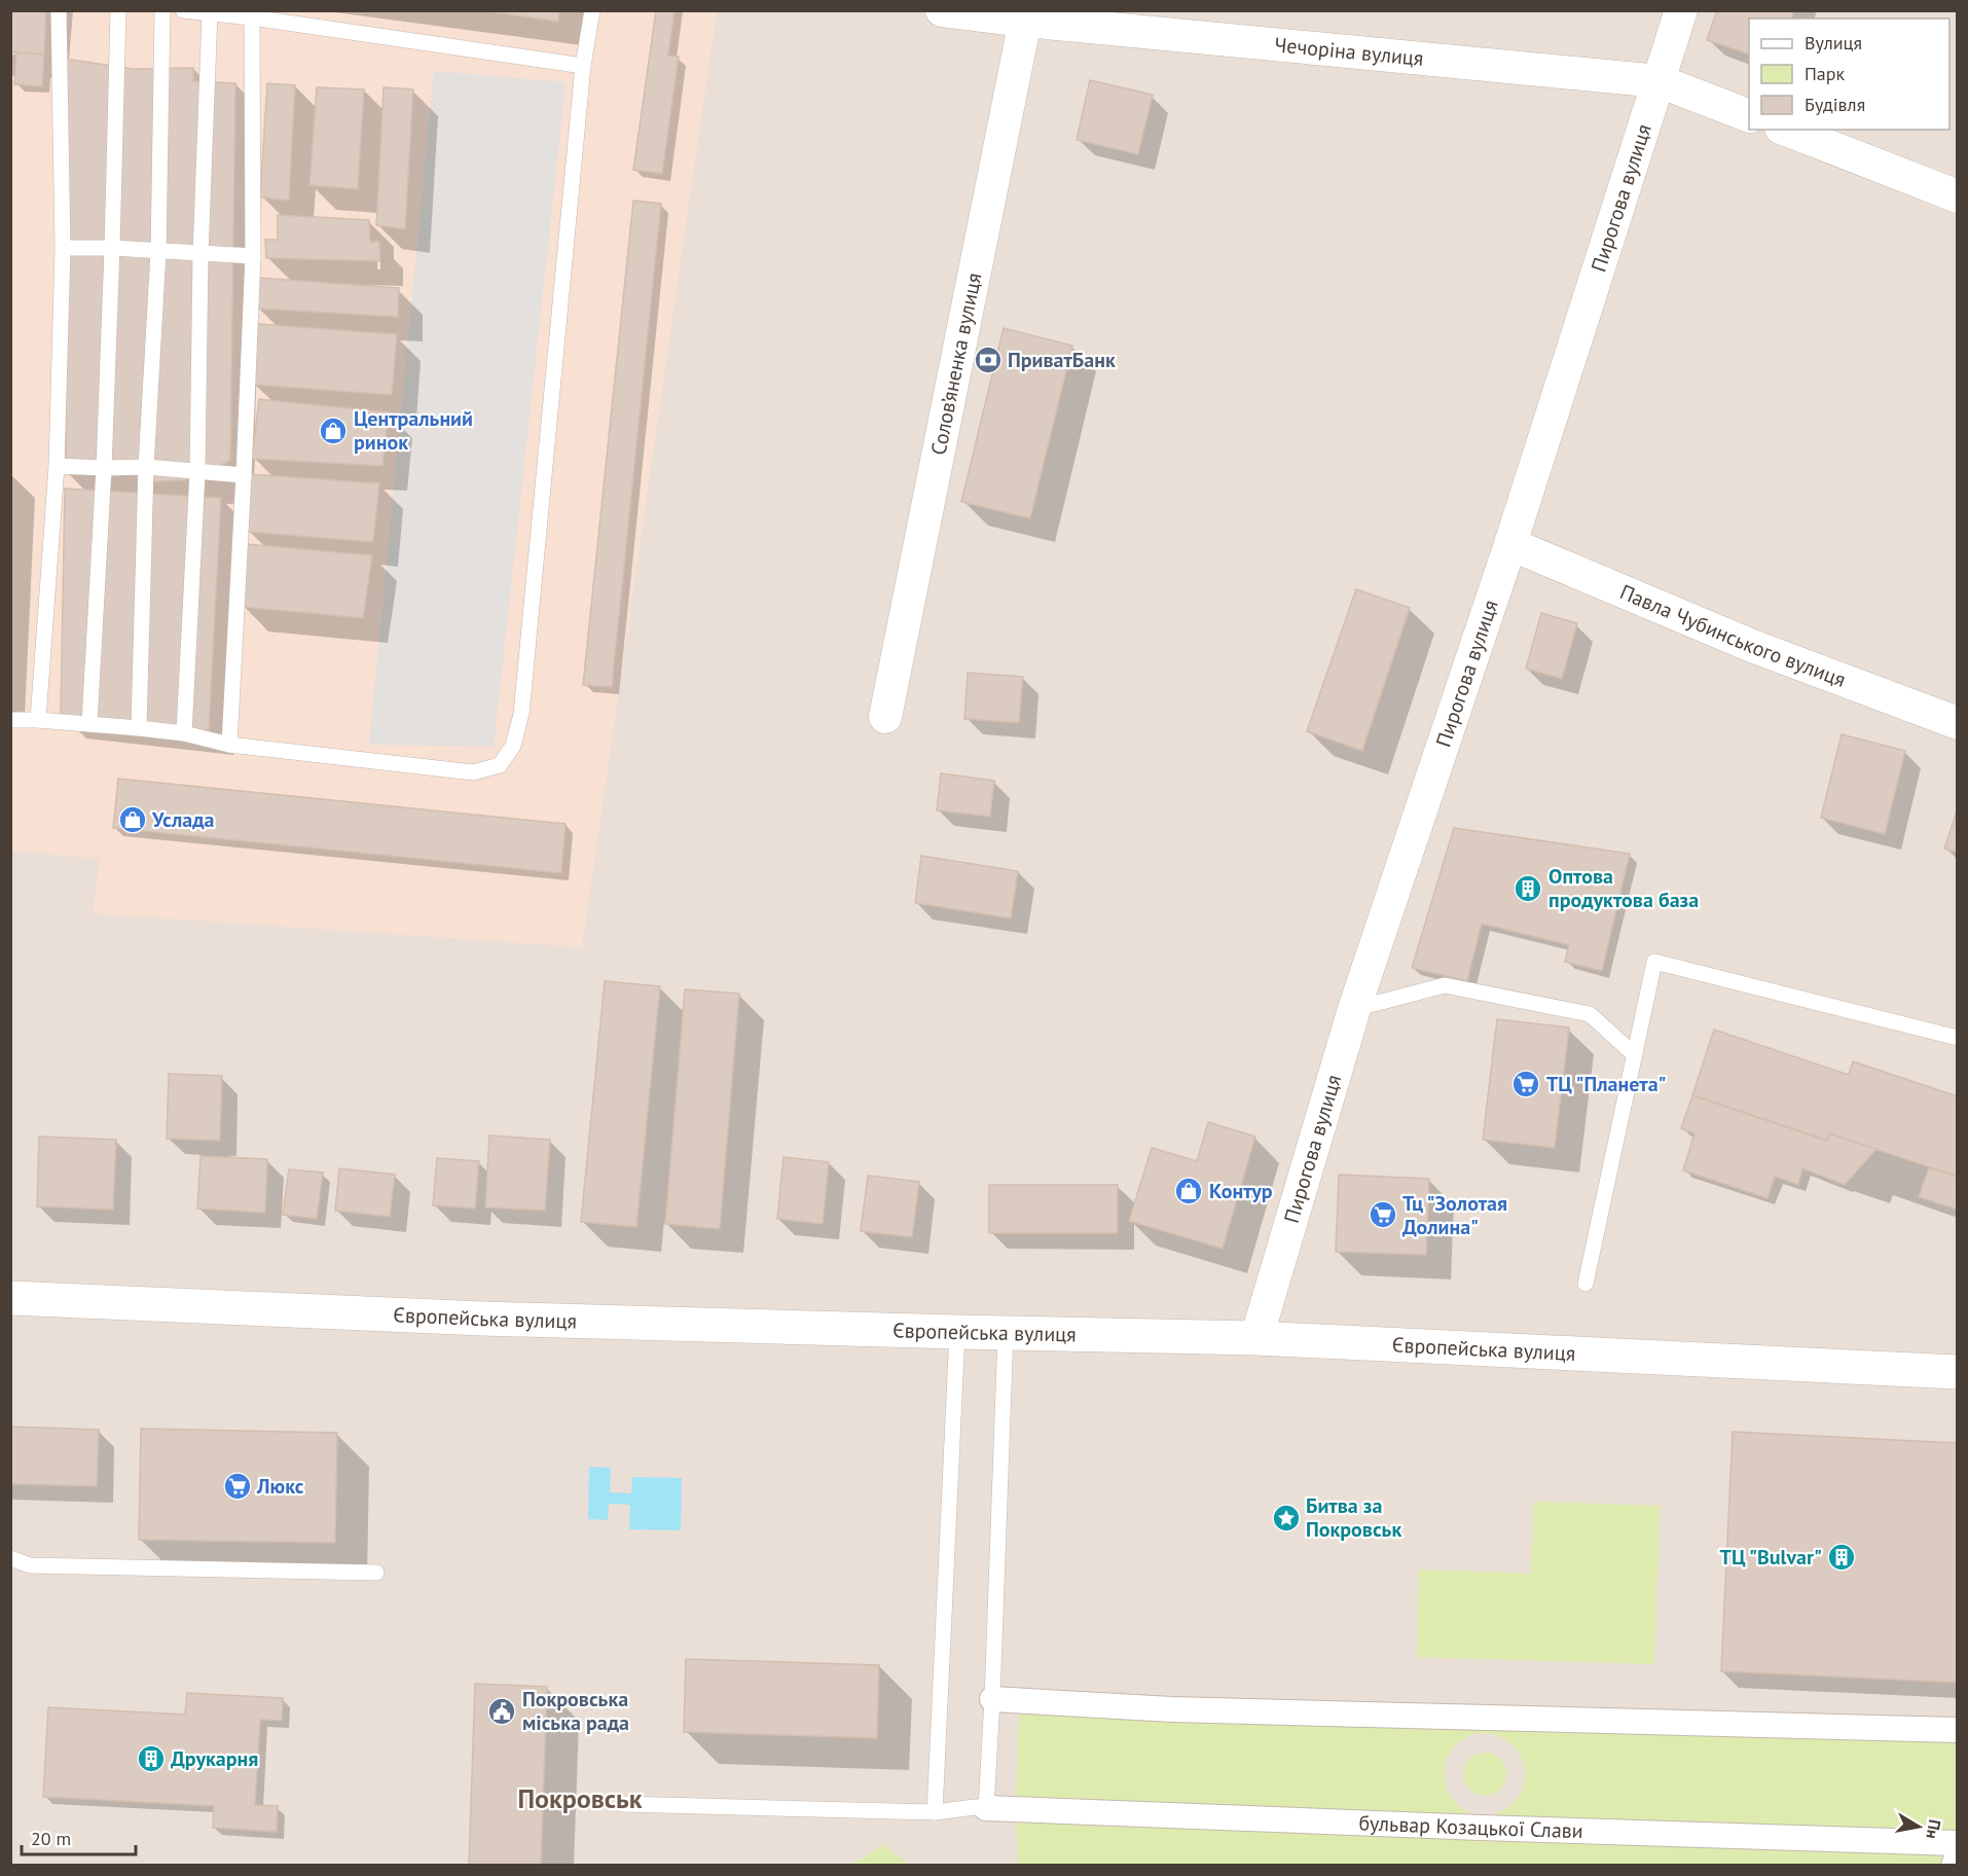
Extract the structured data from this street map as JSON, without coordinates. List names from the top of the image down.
{
  "streets": {
    "street": [
      "Чечоріна вулиця",
      "Пирогова вулиця",
      "Солов’яненка вулиця",
      "Павла Чубинського вулиця",
      "Європейська вулиця",
      "бульвар Козацької Слави"
    ]
  },
  "crossings": [
    ["Чечоріна вулиця", "Пирогова вулиця"],
    ["Чечоріна вулиця", "Солов’яненка вулиця"],
    ["Пирогова вулиця", "Павла Чубинського вулиця"],
    ["Пирогова вулиця", "Європейська вулиця"]
  ],
  "districts": ["Покровськ"],
  "places": {
    "bank": ["ПриватБанк"],
    "shop": ["Центральний ринок", "Услада", "Контур"],
    "building": ["Оптова продуктова база", "ТЦ \"Bulvar\"", "Друкарня"],
    "supermarket": ["ТЦ \"Планета\"", "Тц \"Золотая Долина\"", "Люкс"],
    "place": ["Битва за Покровськ"],
    "public building": ["Покровська міська рада"]
  },
  "legend": ["Вулиця", "Парк", "Будівля"],
  "scale_bar": "20 m",
  "north": "right"
}
